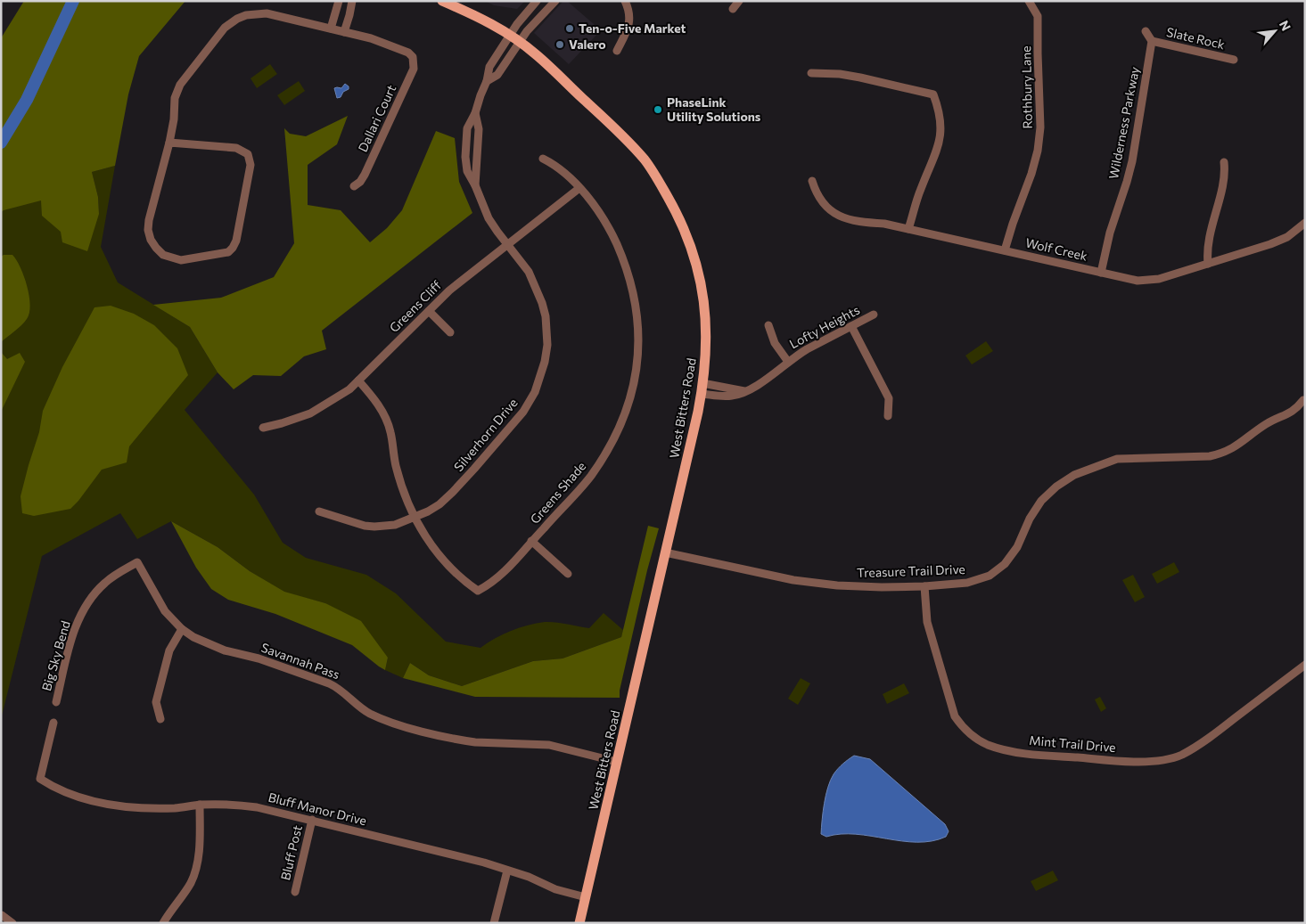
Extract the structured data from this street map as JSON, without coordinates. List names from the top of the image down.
{
  "streets": {
    "main road": ["West Bitters Road"],
    "street": [
      "Slate Rock",
      "Rothbury Lane",
      "Dallari Court",
      "Wilderness Parkway",
      "Wolf Creek",
      "Greens Cliff",
      "Lofty Heights",
      "Silverhorn Drive",
      "Greens Shade",
      "Treasure Trail Drive",
      "Big Sky Bend",
      "Savannah Pass",
      "Mint Trail Drive",
      "Bluff Manor Drive",
      "Bluff Post"
    ]
  },
  "crossings": [
    ["Slate Rock", "Wilderness Parkway"],
    ["Rothbury Lane", "Wolf Creek"],
    ["Wilderness Parkway", "Wolf Creek"],
    ["Greens Cliff", "Silverhorn Drive"],
    ["Greens Cliff", "Greens Shade"],
    ["Lofty Heights", "West Bitters Road"],
    ["West Bitters Road", "Silverhorn Drive"],
    ["West Bitters Road", "Treasure Trail Drive"],
    ["West Bitters Road", "Savannah Pass"],
    ["West Bitters Road", "Bluff Manor Drive"],
    ["Silverhorn Drive", "Greens Shade"],
    ["Treasure Trail Drive", "Mint Trail Drive"],
    ["Big Sky Bend", "Savannah Pass"],
    ["Bluff Manor Drive", "Bluff Post"]
  ],
  "places": ["Ten-o-Five Market", "Valero", "PhaseLink Utility Solutions"],
  "north": "top right"
}
